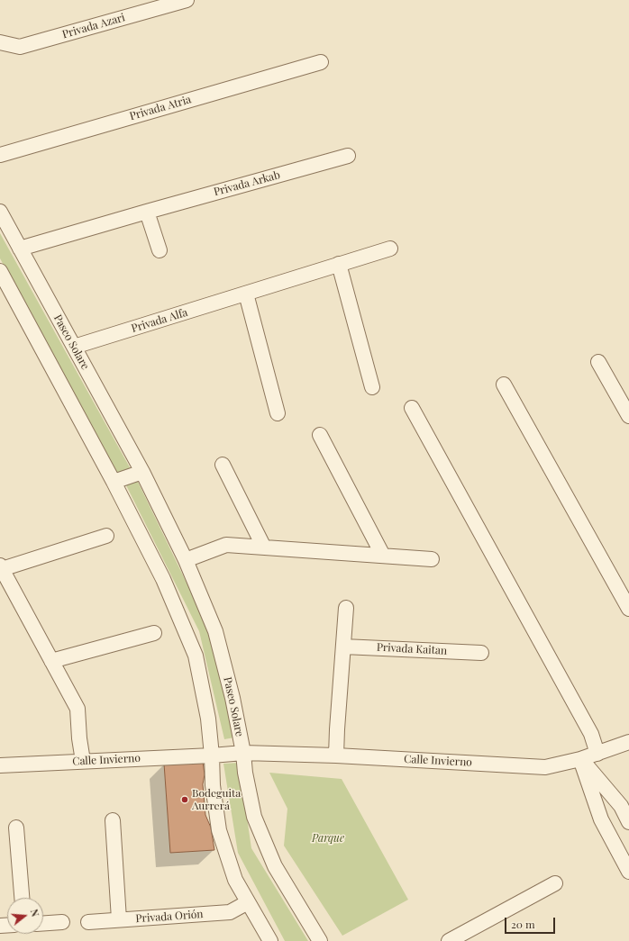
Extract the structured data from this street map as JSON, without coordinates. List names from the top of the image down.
{
  "streets": {
    "street": [
      "Privada Azari",
      "Privada Atria",
      "Privada Arkab",
      "Privada Alfa",
      "Paseo Solare",
      "Privada Kaitan",
      "Calle Invierno",
      "Privada Orión"
    ]
  },
  "crossings": [
    ["Privada Arkab", "Paseo Solare"],
    ["Privada Alfa", "Paseo Solare"],
    ["Paseo Solare", "Calle Invierno"]
  ],
  "parks": ["Parque"],
  "places": ["Bodeguita Aurrerá"],
  "scale_bar": "20 m",
  "north": "right"
}
